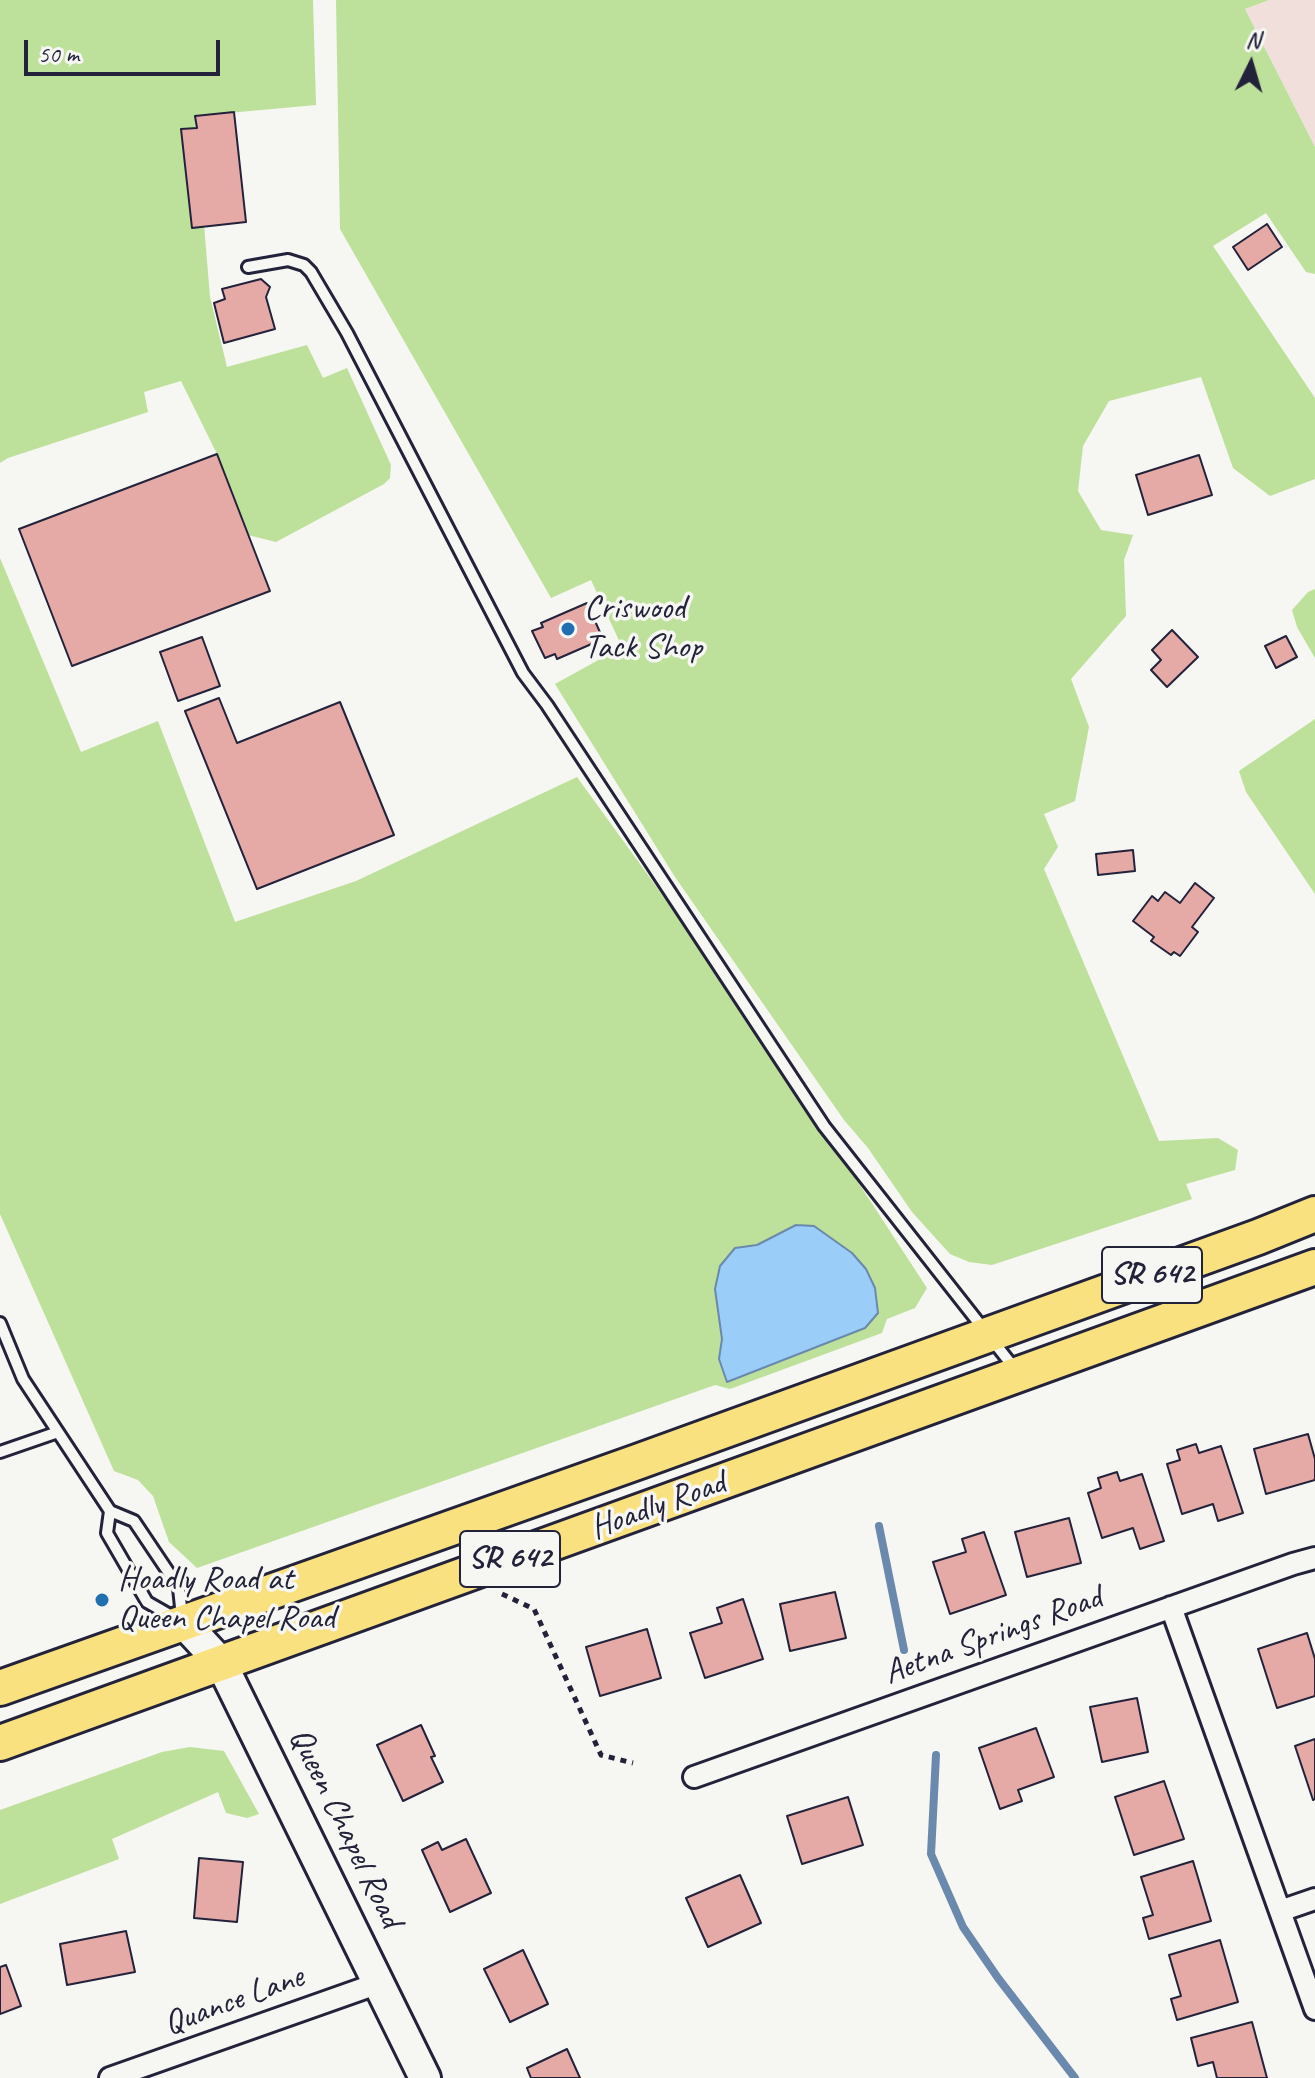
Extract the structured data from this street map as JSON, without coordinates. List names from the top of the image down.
{
  "streets": {
    "main road": ["SR 642", "Hoadly Road"],
    "street": ["Aetna Springs Road", "Queen Chapel Road", "Quance Lane"]
  },
  "crossings": [
    ["Hoadly Road", "Queen Chapel Road"],
    ["Queen Chapel Road", "Quance Lane"]
  ],
  "places": ["Criswood Tack Shop", "Hoadly Road at Queen Chapel Road"],
  "scale_bar": "50 m",
  "north": "top"
}
